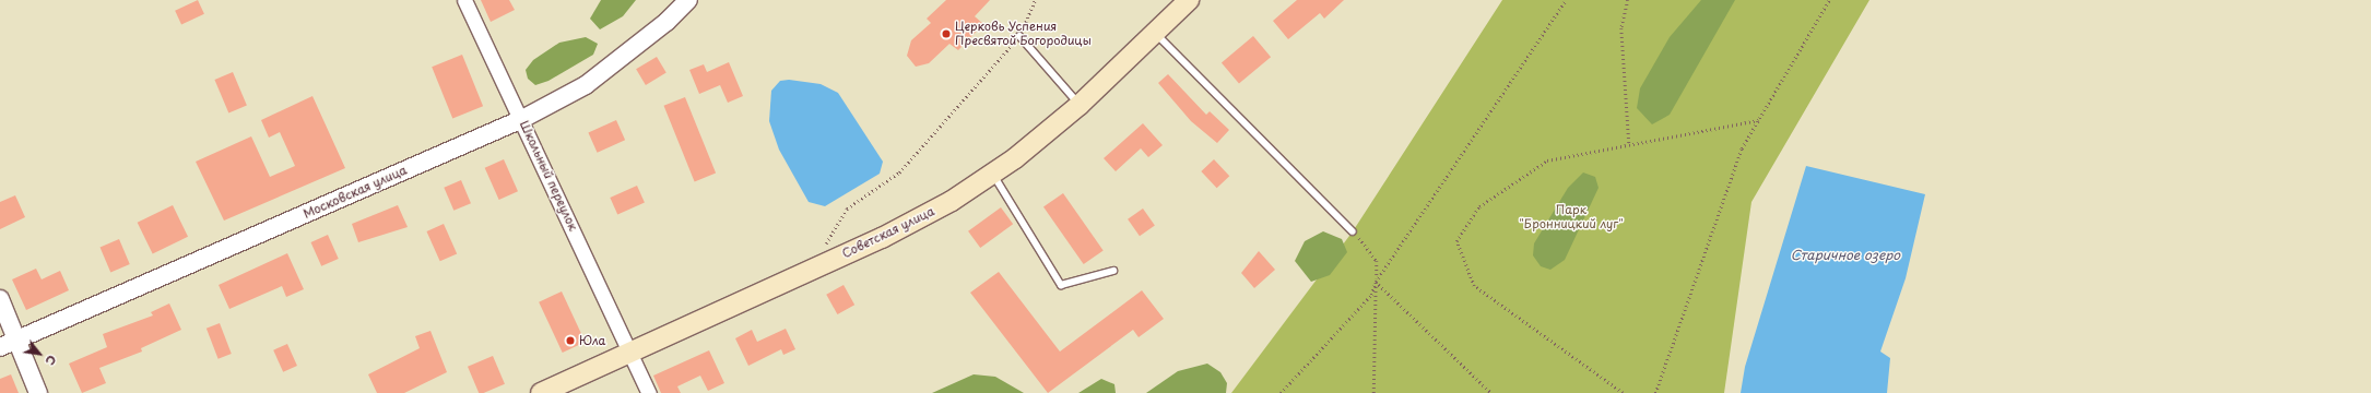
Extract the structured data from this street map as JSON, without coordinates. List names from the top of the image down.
{
  "streets": {
    "main road": ["Советская улица"],
    "street": ["Школьный переулок", "Московская улица"]
  },
  "crossings": [
    ["Школьный переулок", "Московская улица"],
    ["Школьный переулок", "Советская улица"]
  ],
  "water": ["Старичное озеро"],
  "parks": ["Парк \"Бронницкий луг\""],
  "places": ["Церковь Успения Пресвятой Богородицы", "Юла"],
  "north": "bottom right"
}
